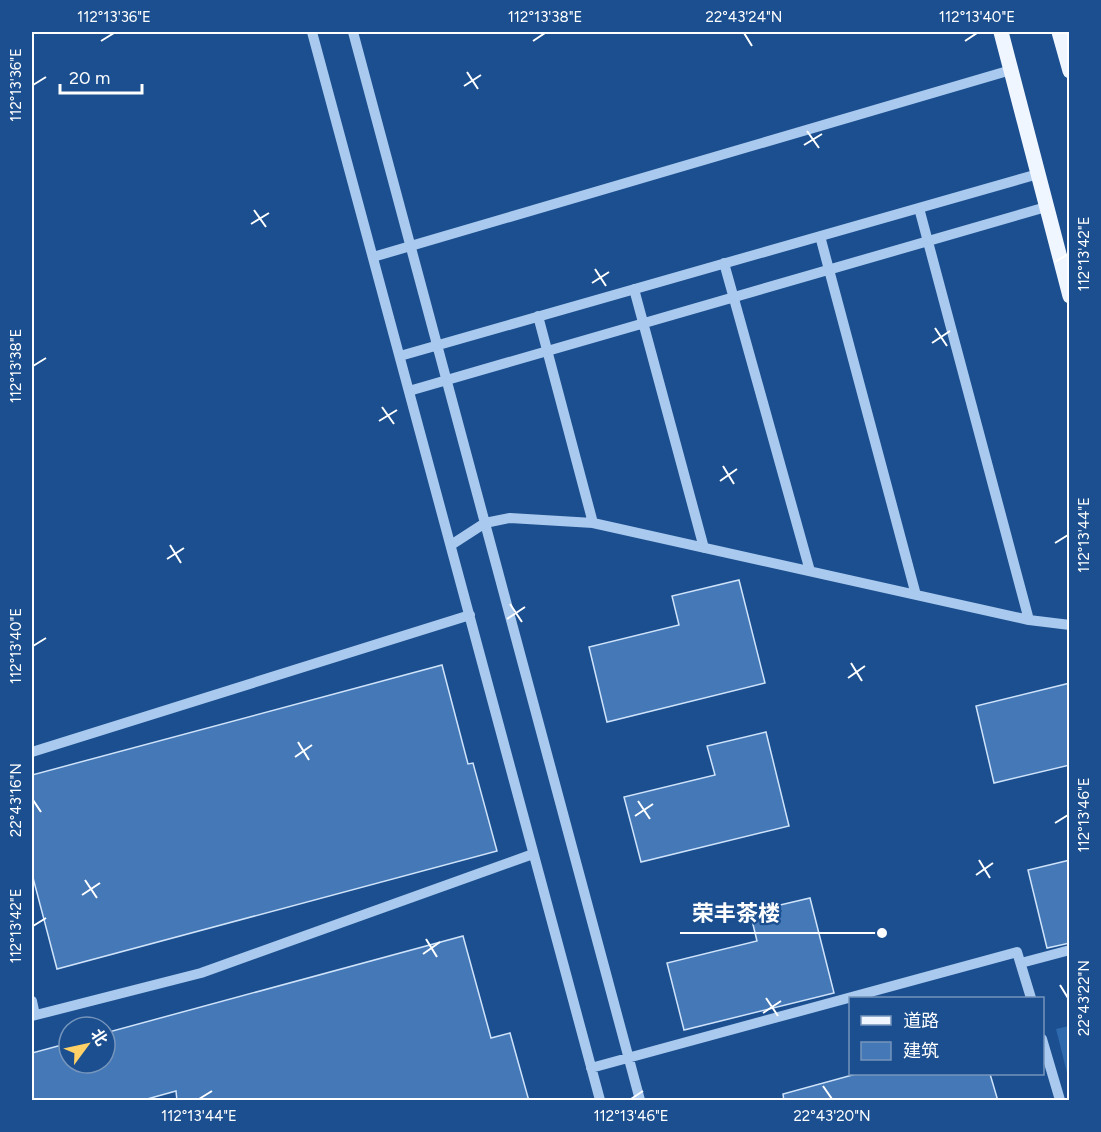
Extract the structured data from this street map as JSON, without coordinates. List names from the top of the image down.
{
  "places": ["荣丰茶楼"],
  "legend": ["道路", "建筑"],
  "scale_bar": "20 m",
  "north": "top right",
  "coordinates": [
    "112°13'36\"E",
    "112°13'38\"E",
    "22°43'24\"N",
    "112°13'40\"E",
    "112°13'42\"E",
    "112°13'44\"E",
    "22°43'16\"N",
    "112°13'46\"E",
    "22°43'22\"N",
    "22°43'20\"N"
  ]
}
